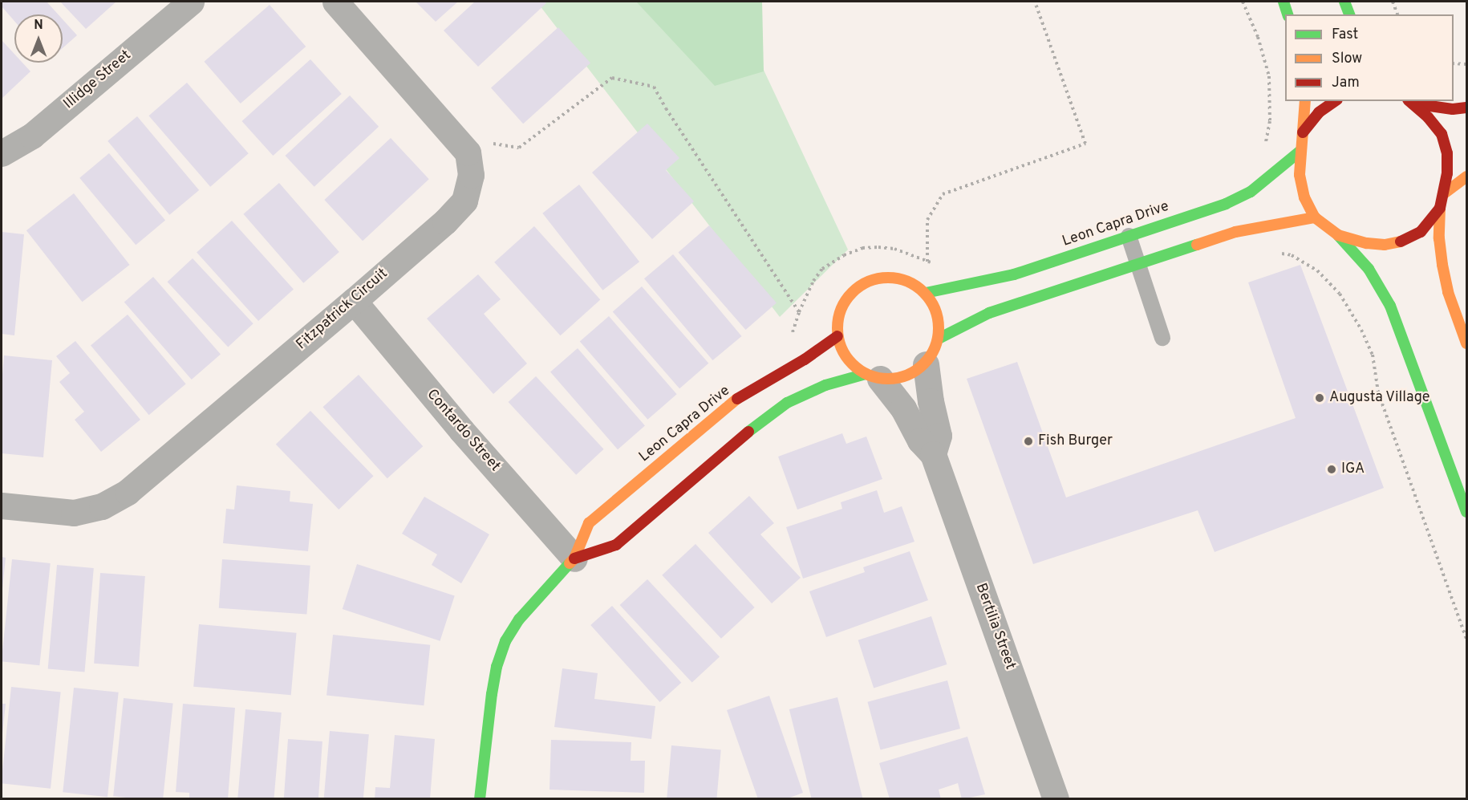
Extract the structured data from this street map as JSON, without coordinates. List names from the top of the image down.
{
  "streets": {
    "street": [
      "Illidge Street",
      "Leon Capra Drive",
      "Fitzpatrick Circuit",
      "Contardo Street",
      "Bertilia Street"
    ]
  },
  "crossings": [
    ["Leon Capra Drive", "Contardo Street"],
    ["Leon Capra Drive", "Bertilia Street"],
    ["Fitzpatrick Circuit", "Contardo Street"]
  ],
  "places": ["Augusta Village", "Fish Burger", "IGA"],
  "legend": ["Fast", "Slow", "Jam"],
  "north": "top"
}
